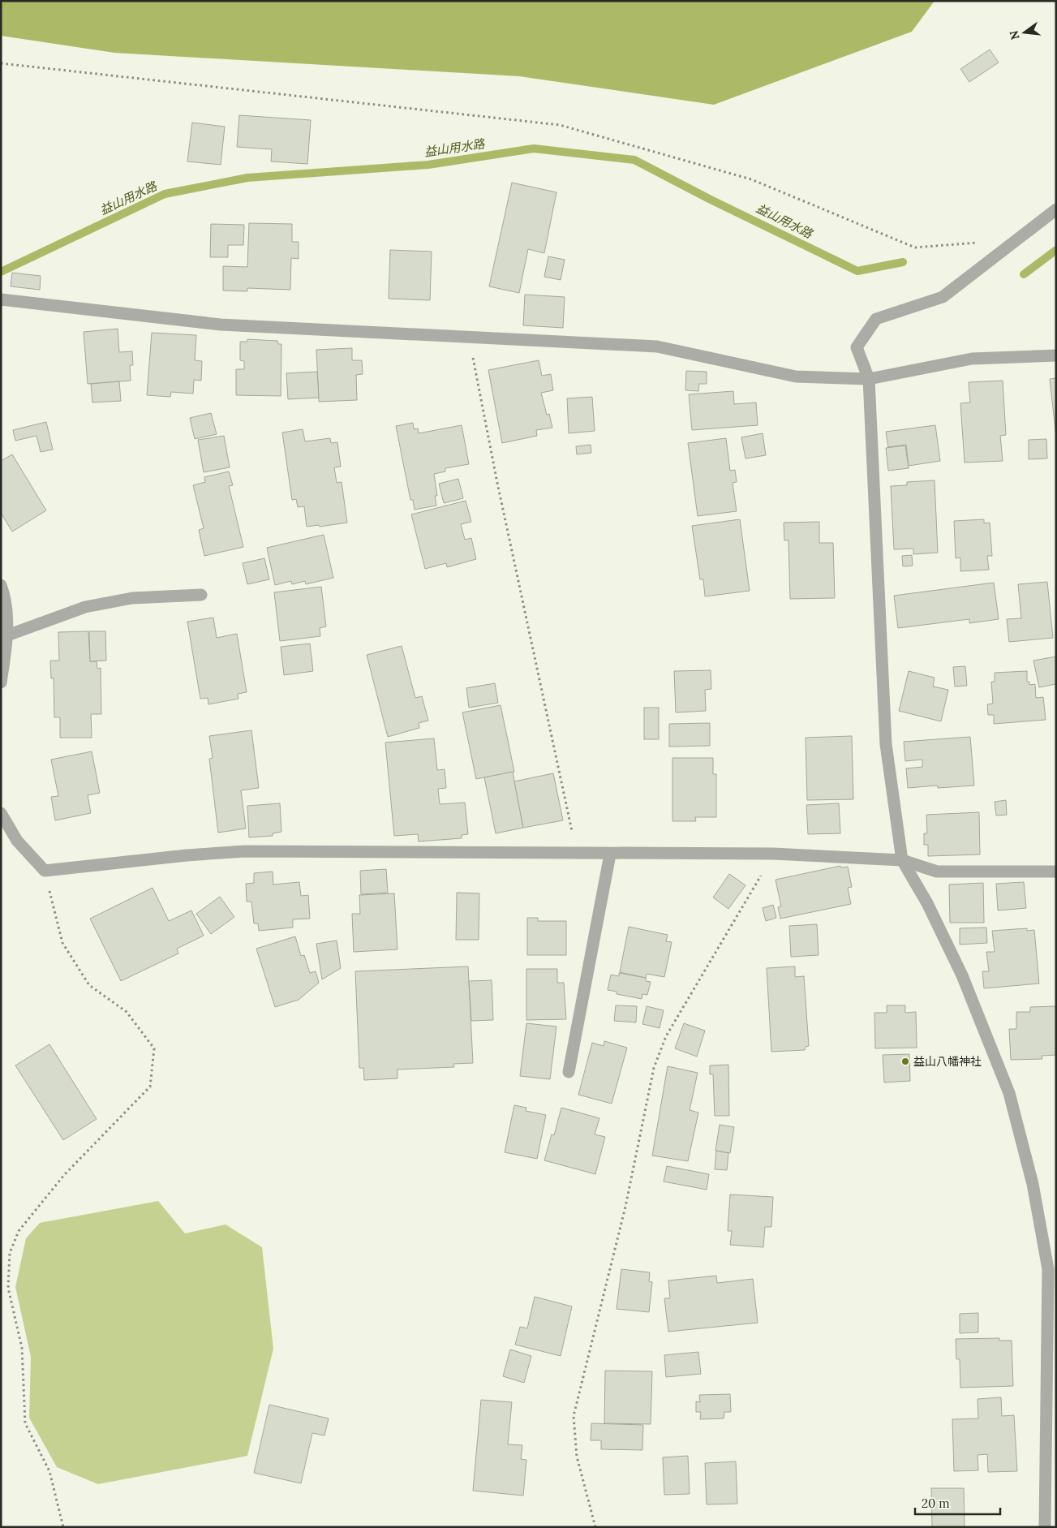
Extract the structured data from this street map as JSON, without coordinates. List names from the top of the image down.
{
  "water": ["益山用水路"],
  "places": ["益山八幡神社"],
  "scale_bar": "20 m",
  "north": "left"
}
